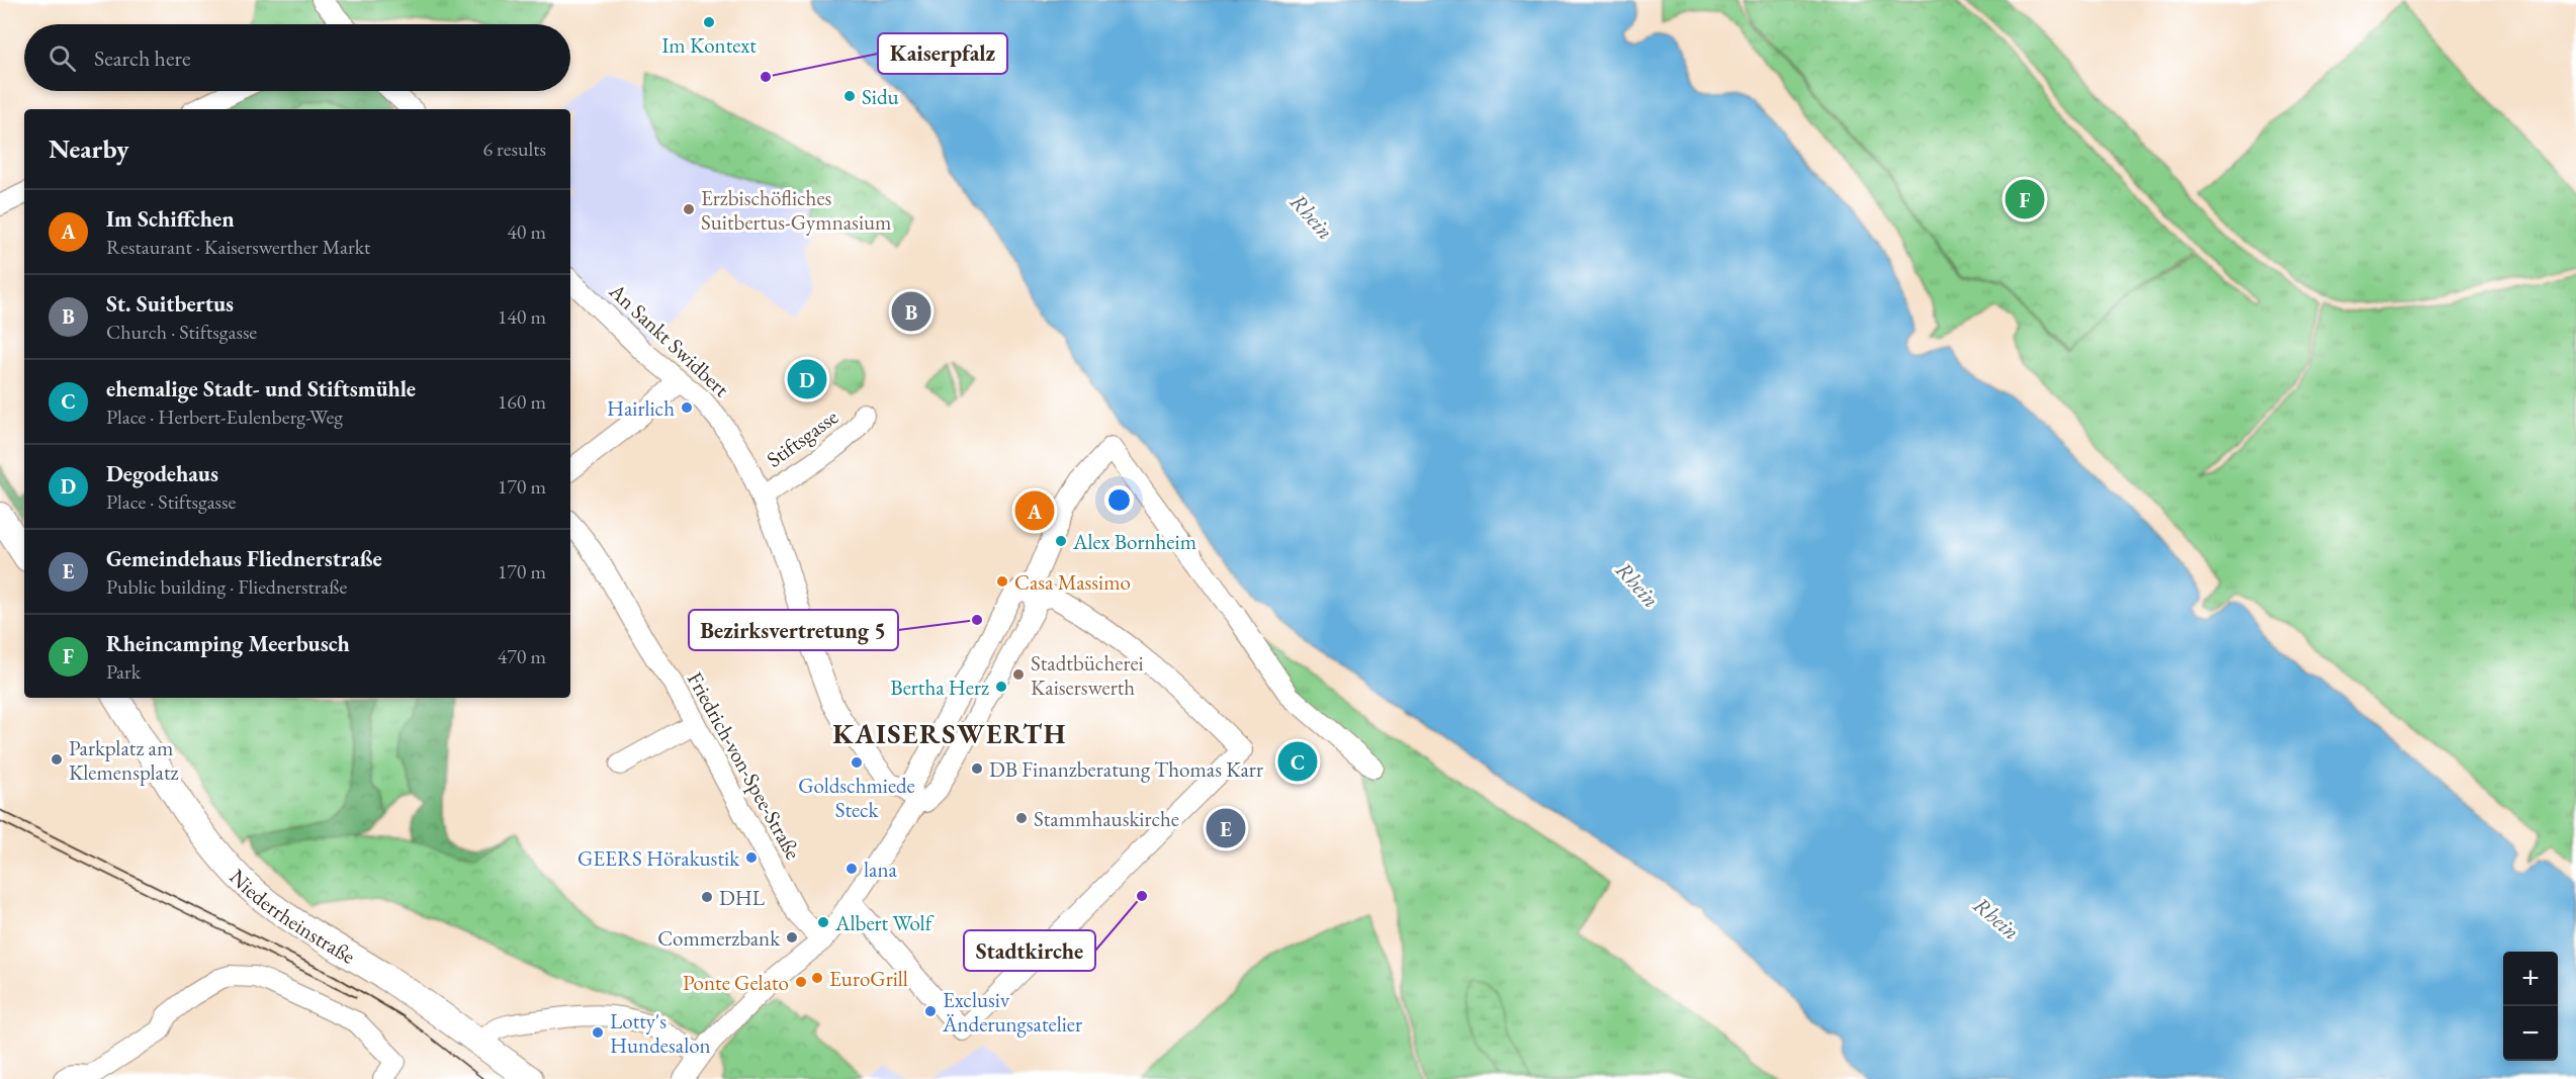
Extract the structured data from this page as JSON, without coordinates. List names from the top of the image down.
{
  "streets": {
    "main road": ["Niederrheinstraße"],
    "street": ["An Sankt Swidbert", "Stiftsgasse", "Friedrich-von-Spee-Straße"]
  },
  "crossings": [
    ["An Sankt Swidbert", "Stiftsgasse"]
  ],
  "districts": ["KAISERSWERTH"],
  "water": ["Rhein"],
  "places": [
    "Im Kontext",
    "Kaiserpfalz",
    "Sidu",
    "Erzbischöfliches Suitbertus-Gymnasium",
    "Hairlich",
    "Alex Bornheim",
    "Casa Massimo",
    "Bezirksvertretung 5",
    "Stadtbücherei Kaiserswerth",
    "Bertha Herz",
    "Parkplatz am Klemensplatz",
    "Goldschmiede Steck",
    "DB Finanzberatung Thomas Karr",
    "Stammhauskirche",
    "GEERS Hörakustik",
    "lana",
    "Stadtkirche",
    "DHL",
    "Albert Wolf",
    "Commerzbank",
    "EuroGrill",
    "Ponte Gelato",
    "Exclusiv Änderungsatelier",
    "Lotty's Hundesalon"
  ],
  "page": {
    "search": "Search here",
    "heading": ["Nearby", "6 results"],
    "pins": [
      "F",
      "B",
      "D",
      "A",
      "C",
      "E"
    ],
    "list": [
      {
        "mark": "A",
        "name": "Im Schiffchen",
        "note": "Restaurant · Kaiserswerther Markt",
        "value": "40 m"
      },
      {
        "mark": "B",
        "name": "St. Suitbertus",
        "note": "Church · Stiftsgasse",
        "value": "140 m"
      },
      {
        "mark": "C",
        "name": "ehemalige Stadt- und Stiftsmühle",
        "note": "Place · Herbert-Eulenberg-Weg",
        "value": "160 m"
      },
      {
        "mark": "D",
        "name": "Degodehaus",
        "note": "Place · Stiftsgasse",
        "value": "170 m"
      },
      {
        "mark": "E",
        "name": "Gemeindehaus Fliednerstraße",
        "note": "Public building · Fliednerstraße",
        "value": "170 m"
      },
      {
        "mark": "F",
        "name": "Rheincamping Meerbusch",
        "note": "Park",
        "value": "470 m"
      }
    ],
    "map_buttons": ["+", "−"]
  }
}
